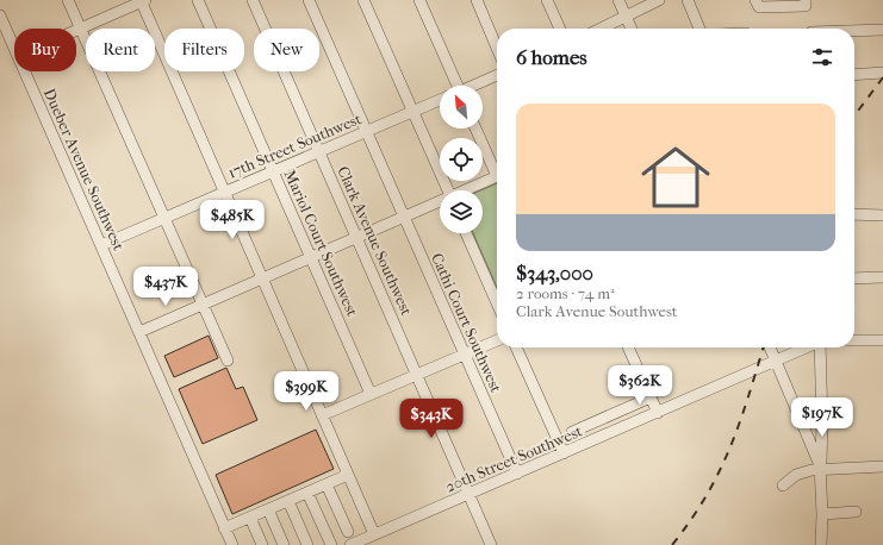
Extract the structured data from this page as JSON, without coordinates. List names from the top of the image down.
{
  "streets": {
    "street": [
      "17th Street Southwest",
      "Dueber Avenue Southwest",
      "Clark Avenue Southwest",
      "Mariol Court Southwest",
      "Cathi Court Southwest",
      "20th Street Southwest"
    ]
  },
  "crossings": [
    ["17th Street Southwest", "Dueber Avenue Southwest"],
    ["17th Street Southwest", "Clark Avenue Southwest"],
    ["17th Street Southwest", "Mariol Court Southwest"],
    ["17th Street Southwest", "Cathi Court Southwest"],
    ["Clark Avenue Southwest", "20th Street Southwest"],
    ["Cathi Court Southwest", "20th Street Southwest"]
  ],
  "north": "top left",
  "page": {
    "chip": [
      "Buy",
      "Rent",
      "Filters",
      "New"
    ],
    "heading": "6 homes",
    "list": [
      {
        "name": "$343,000",
        "note": "2 rooms · 74 m² · Clark Avenue Southwest"
      }
    ],
    "price": [
      "$485K",
      "$437K",
      "$362K",
      "$399K",
      "$197K",
      "$343K"
    ]
  }
}
